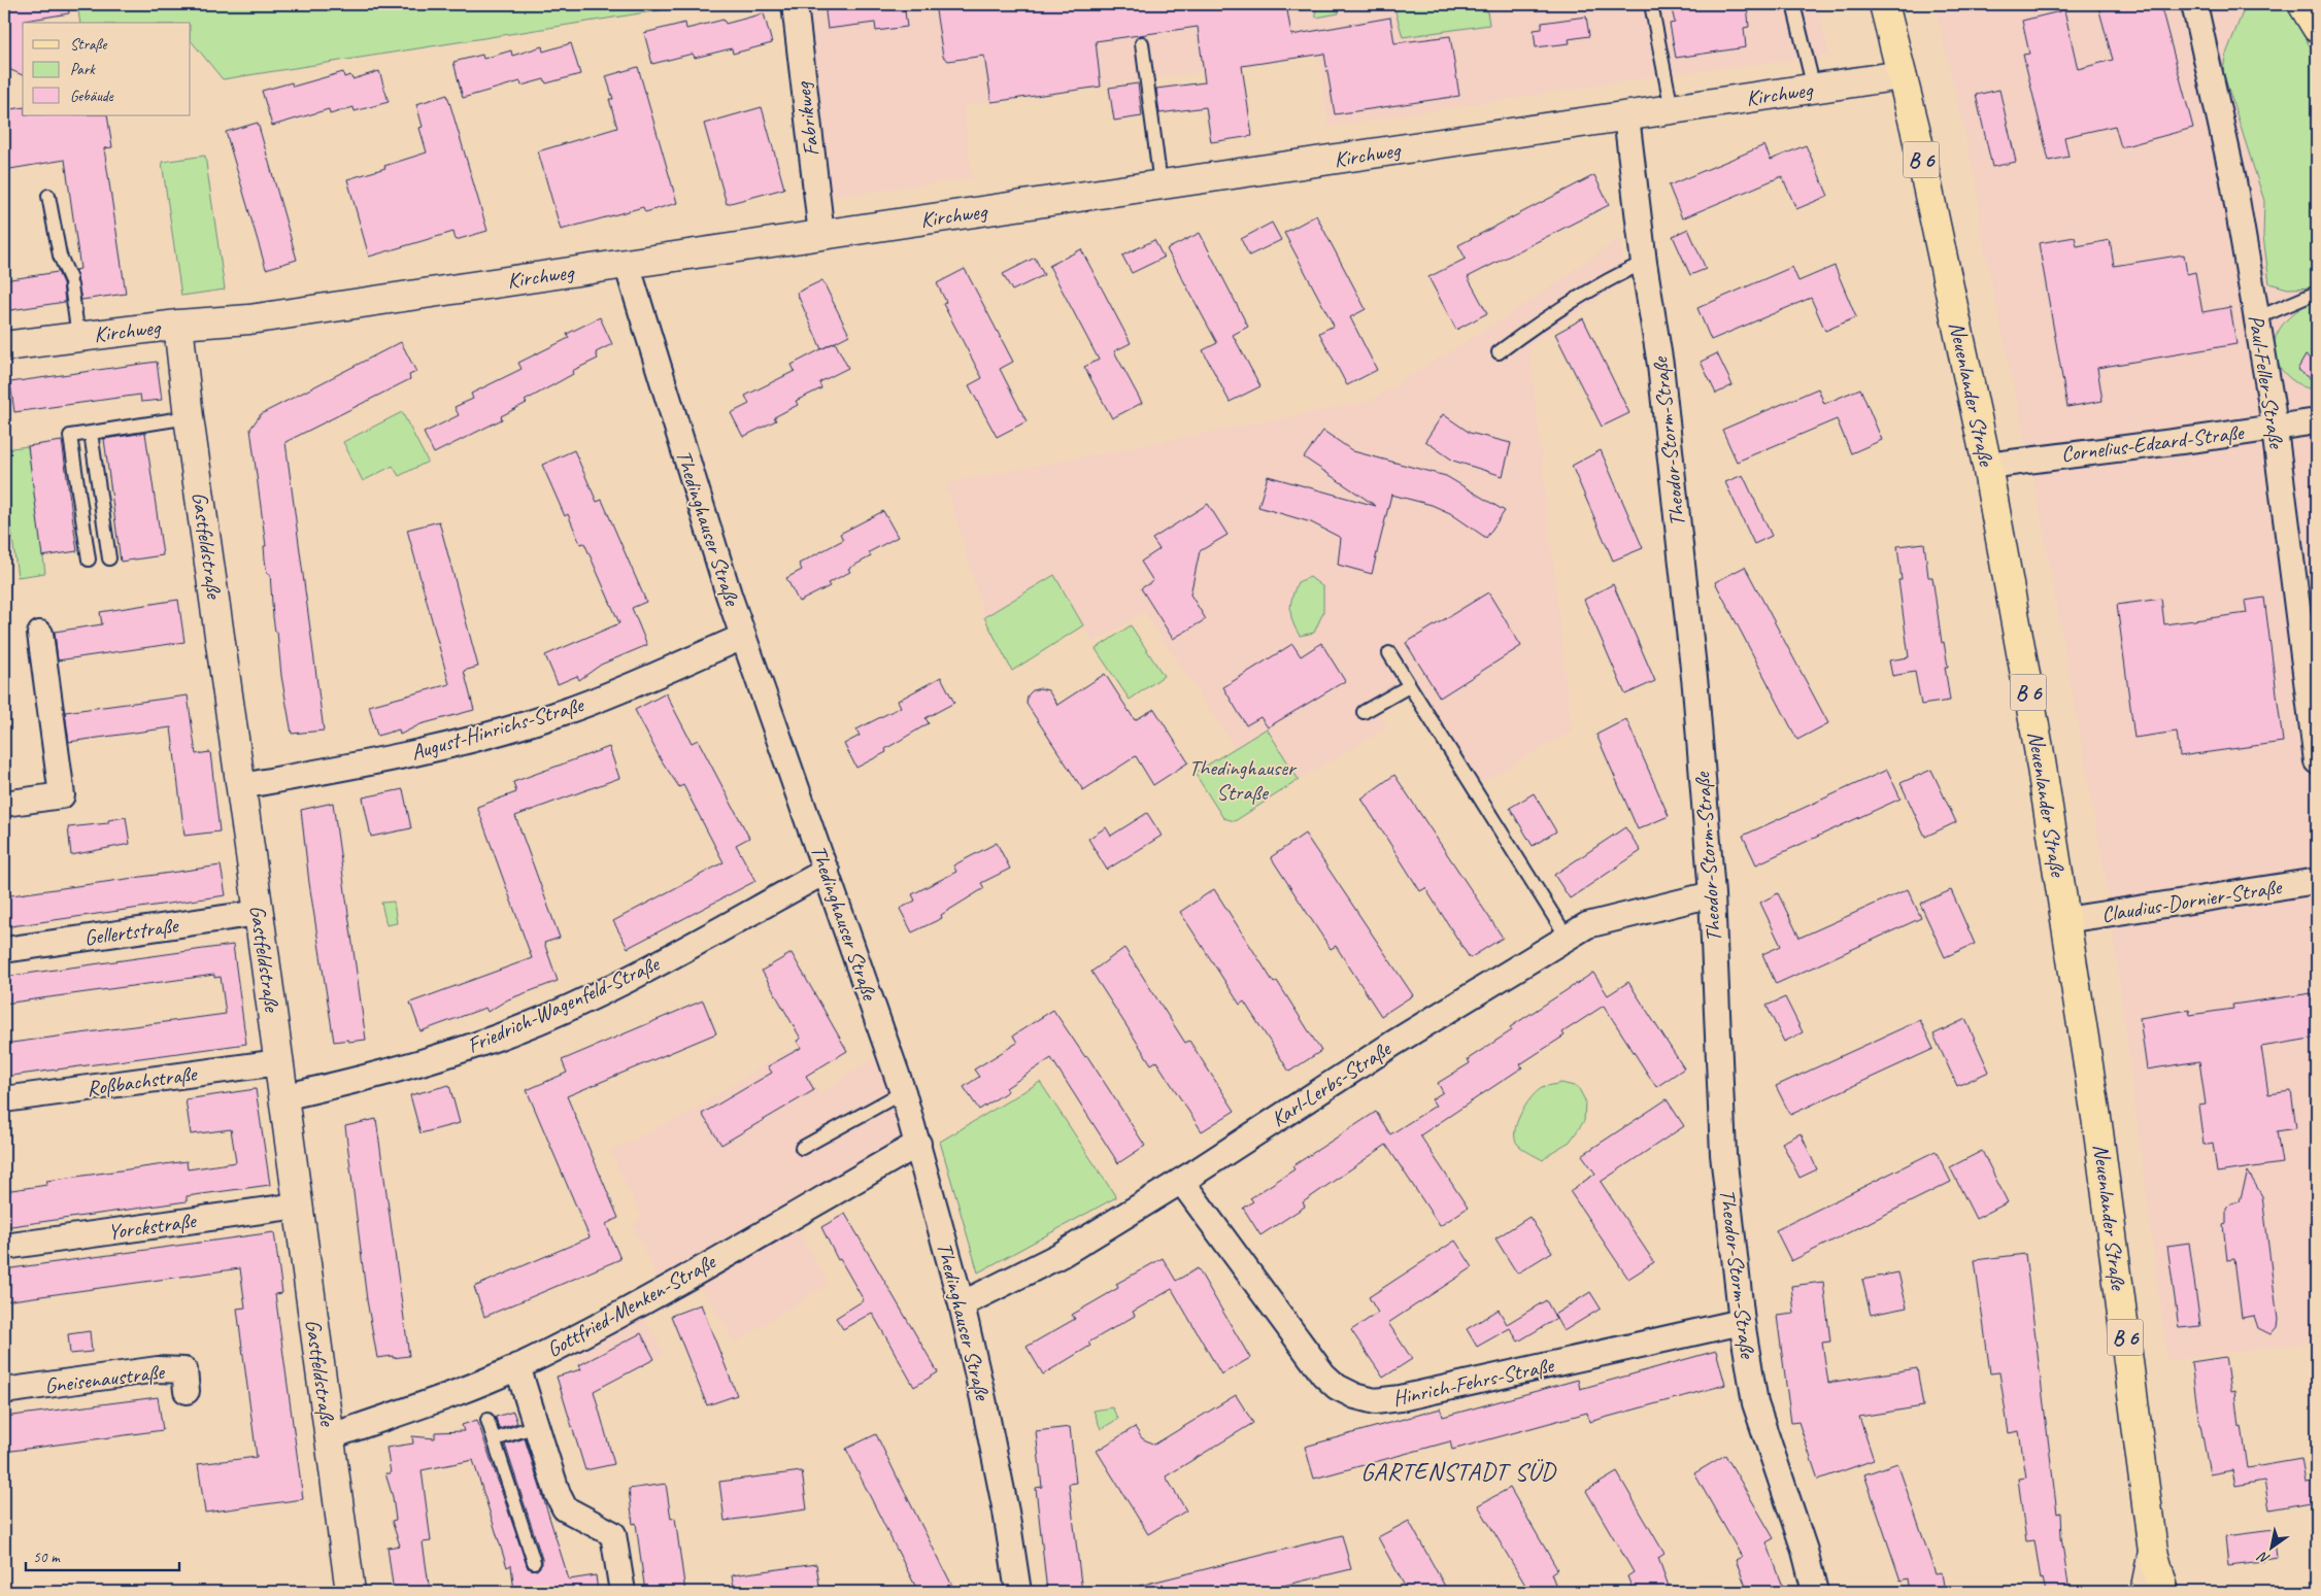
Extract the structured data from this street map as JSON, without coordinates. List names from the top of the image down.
{
  "streets": {
    "main road": ["B 6", "Neuenlander Straße"],
    "street": [
      "Kirchweg",
      "Fabrikweg",
      "Paul-Feller-Straße",
      "Theodor-Storm-Straße",
      "Cornelius-Edzard-Straße",
      "Thedinghauser Straße",
      "Gastfeldstraße",
      "August-Hinrichs-Straße",
      "Claudius-Dornier-Straße",
      "Gellertstraße",
      "Friedrich-Wagenfeld-Straße",
      "Roßbachstraße",
      "Karl-Lerbs-Straße",
      "Yorckstraße",
      "Gottfried-Menken-Straße",
      "Gneisenaustraße",
      "Hinrich-Fehrs-Straße"
    ]
  },
  "crossings": [
    ["Kirchweg", "Fabrikweg"],
    ["Kirchweg", "Neuenlander Straße"],
    ["Kirchweg", "Theodor-Storm-Straße"],
    ["Kirchweg", "Thedinghauser Straße"],
    ["Kirchweg", "Gastfeldstraße"],
    ["Paul-Feller-Straße", "Cornelius-Edzard-Straße"],
    ["Neuenlander Straße", "Cornelius-Edzard-Straße"],
    ["Neuenlander Straße", "Claudius-Dornier-Straße"],
    ["Theodor-Storm-Straße", "Karl-Lerbs-Straße"],
    ["Theodor-Storm-Straße", "Hinrich-Fehrs-Straße"],
    ["Thedinghauser Straße", "August-Hinrichs-Straße"],
    ["Thedinghauser Straße", "Friedrich-Wagenfeld-Straße"],
    ["Thedinghauser Straße", "Karl-Lerbs-Straße"],
    ["Thedinghauser Straße", "Gottfried-Menken-Straße"],
    ["Gastfeldstraße", "August-Hinrichs-Straße"],
    ["Gastfeldstraße", "Gellertstraße"],
    ["Gastfeldstraße", "Friedrich-Wagenfeld-Straße"],
    ["Gastfeldstraße", "Roßbachstraße"],
    ["Gastfeldstraße", "Yorckstraße"],
    ["Gastfeldstraße", "Gottfried-Menken-Straße"],
    ["Karl-Lerbs-Straße", "Hinrich-Fehrs-Straße"]
  ],
  "districts": ["GARTENSTADT SÜD"],
  "parks": ["Thedinghauser Straße"],
  "legend": ["Straße", "Park", "Gebäude"],
  "scale_bar": "50 m",
  "north": "bottom left"
}
